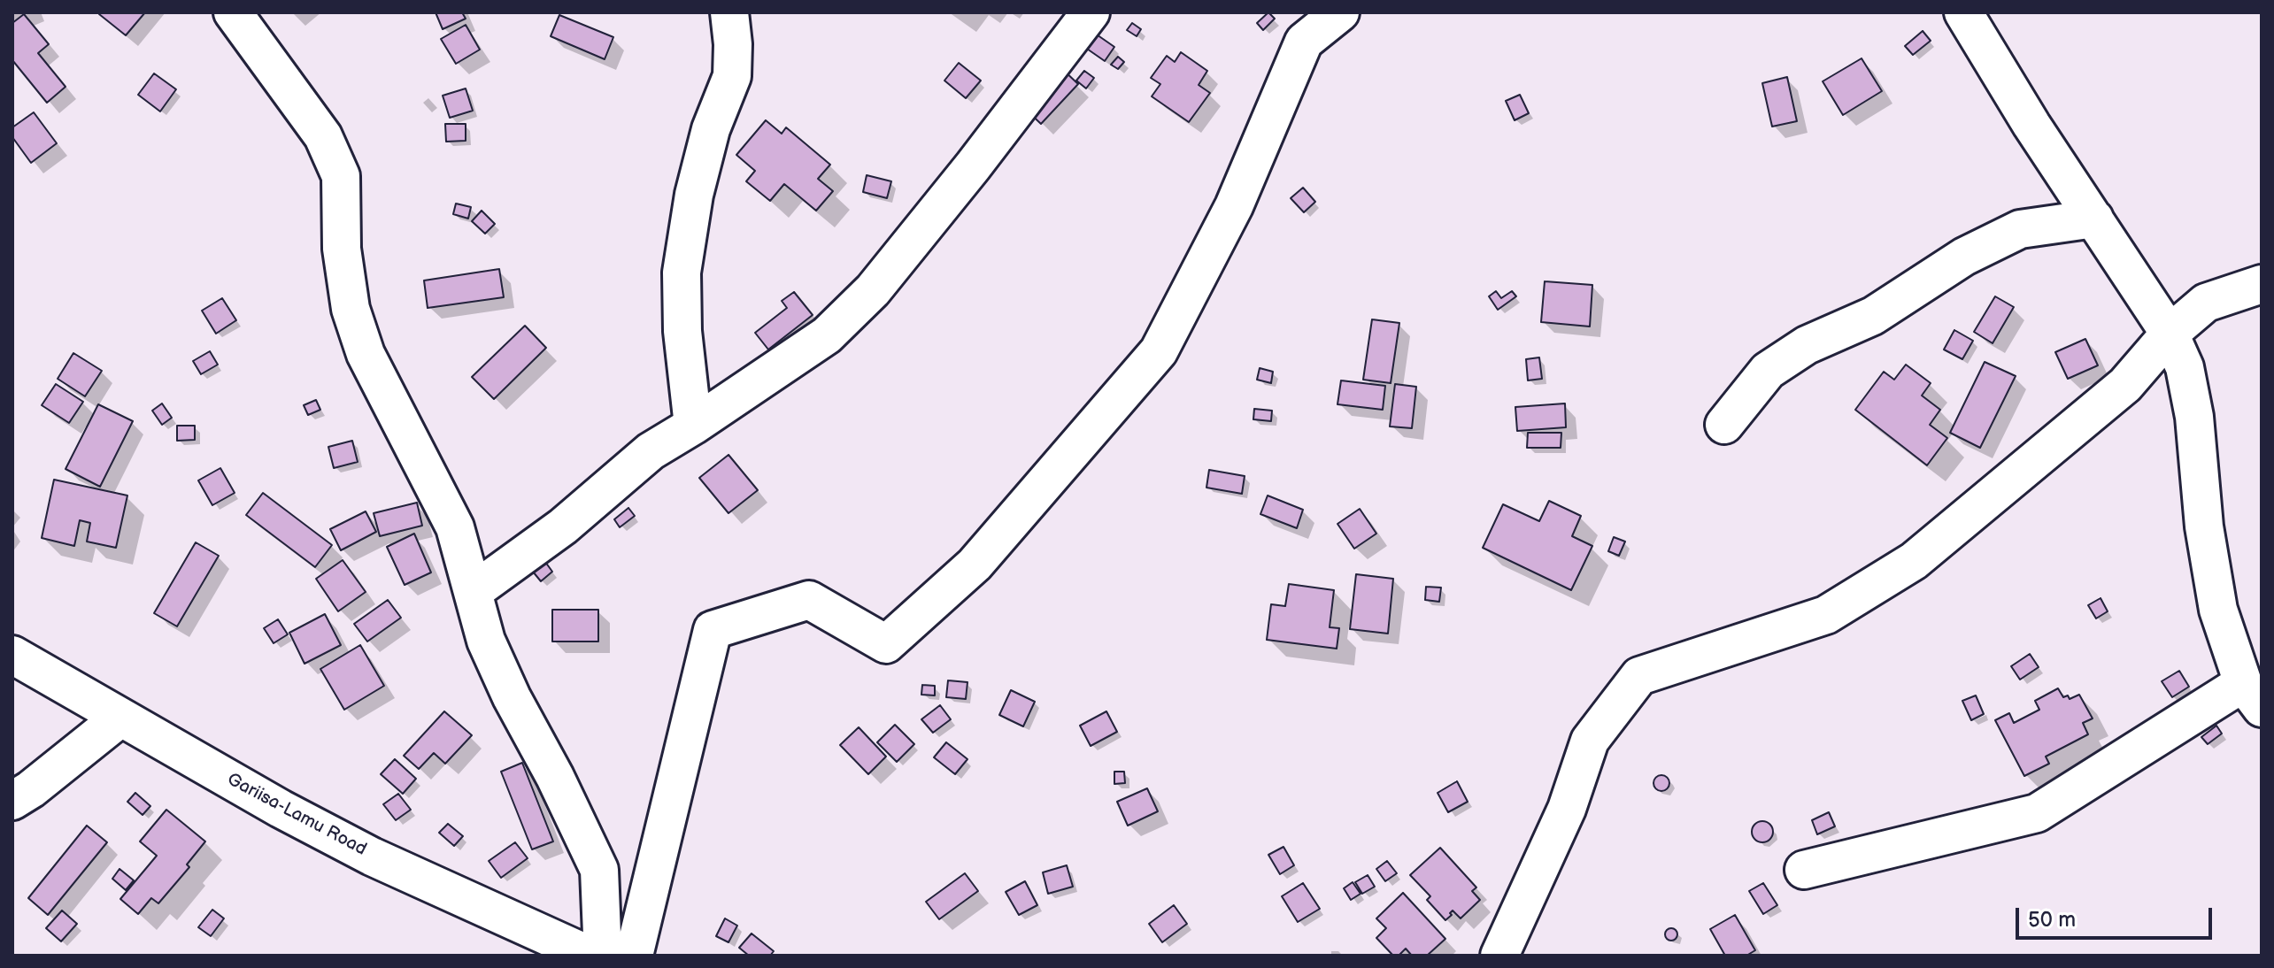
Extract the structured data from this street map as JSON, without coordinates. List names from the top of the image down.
{
  "streets": {
    "street": ["Gariisa-Lamu Road"]
  },
  "scale_bar": "50 m"
}
